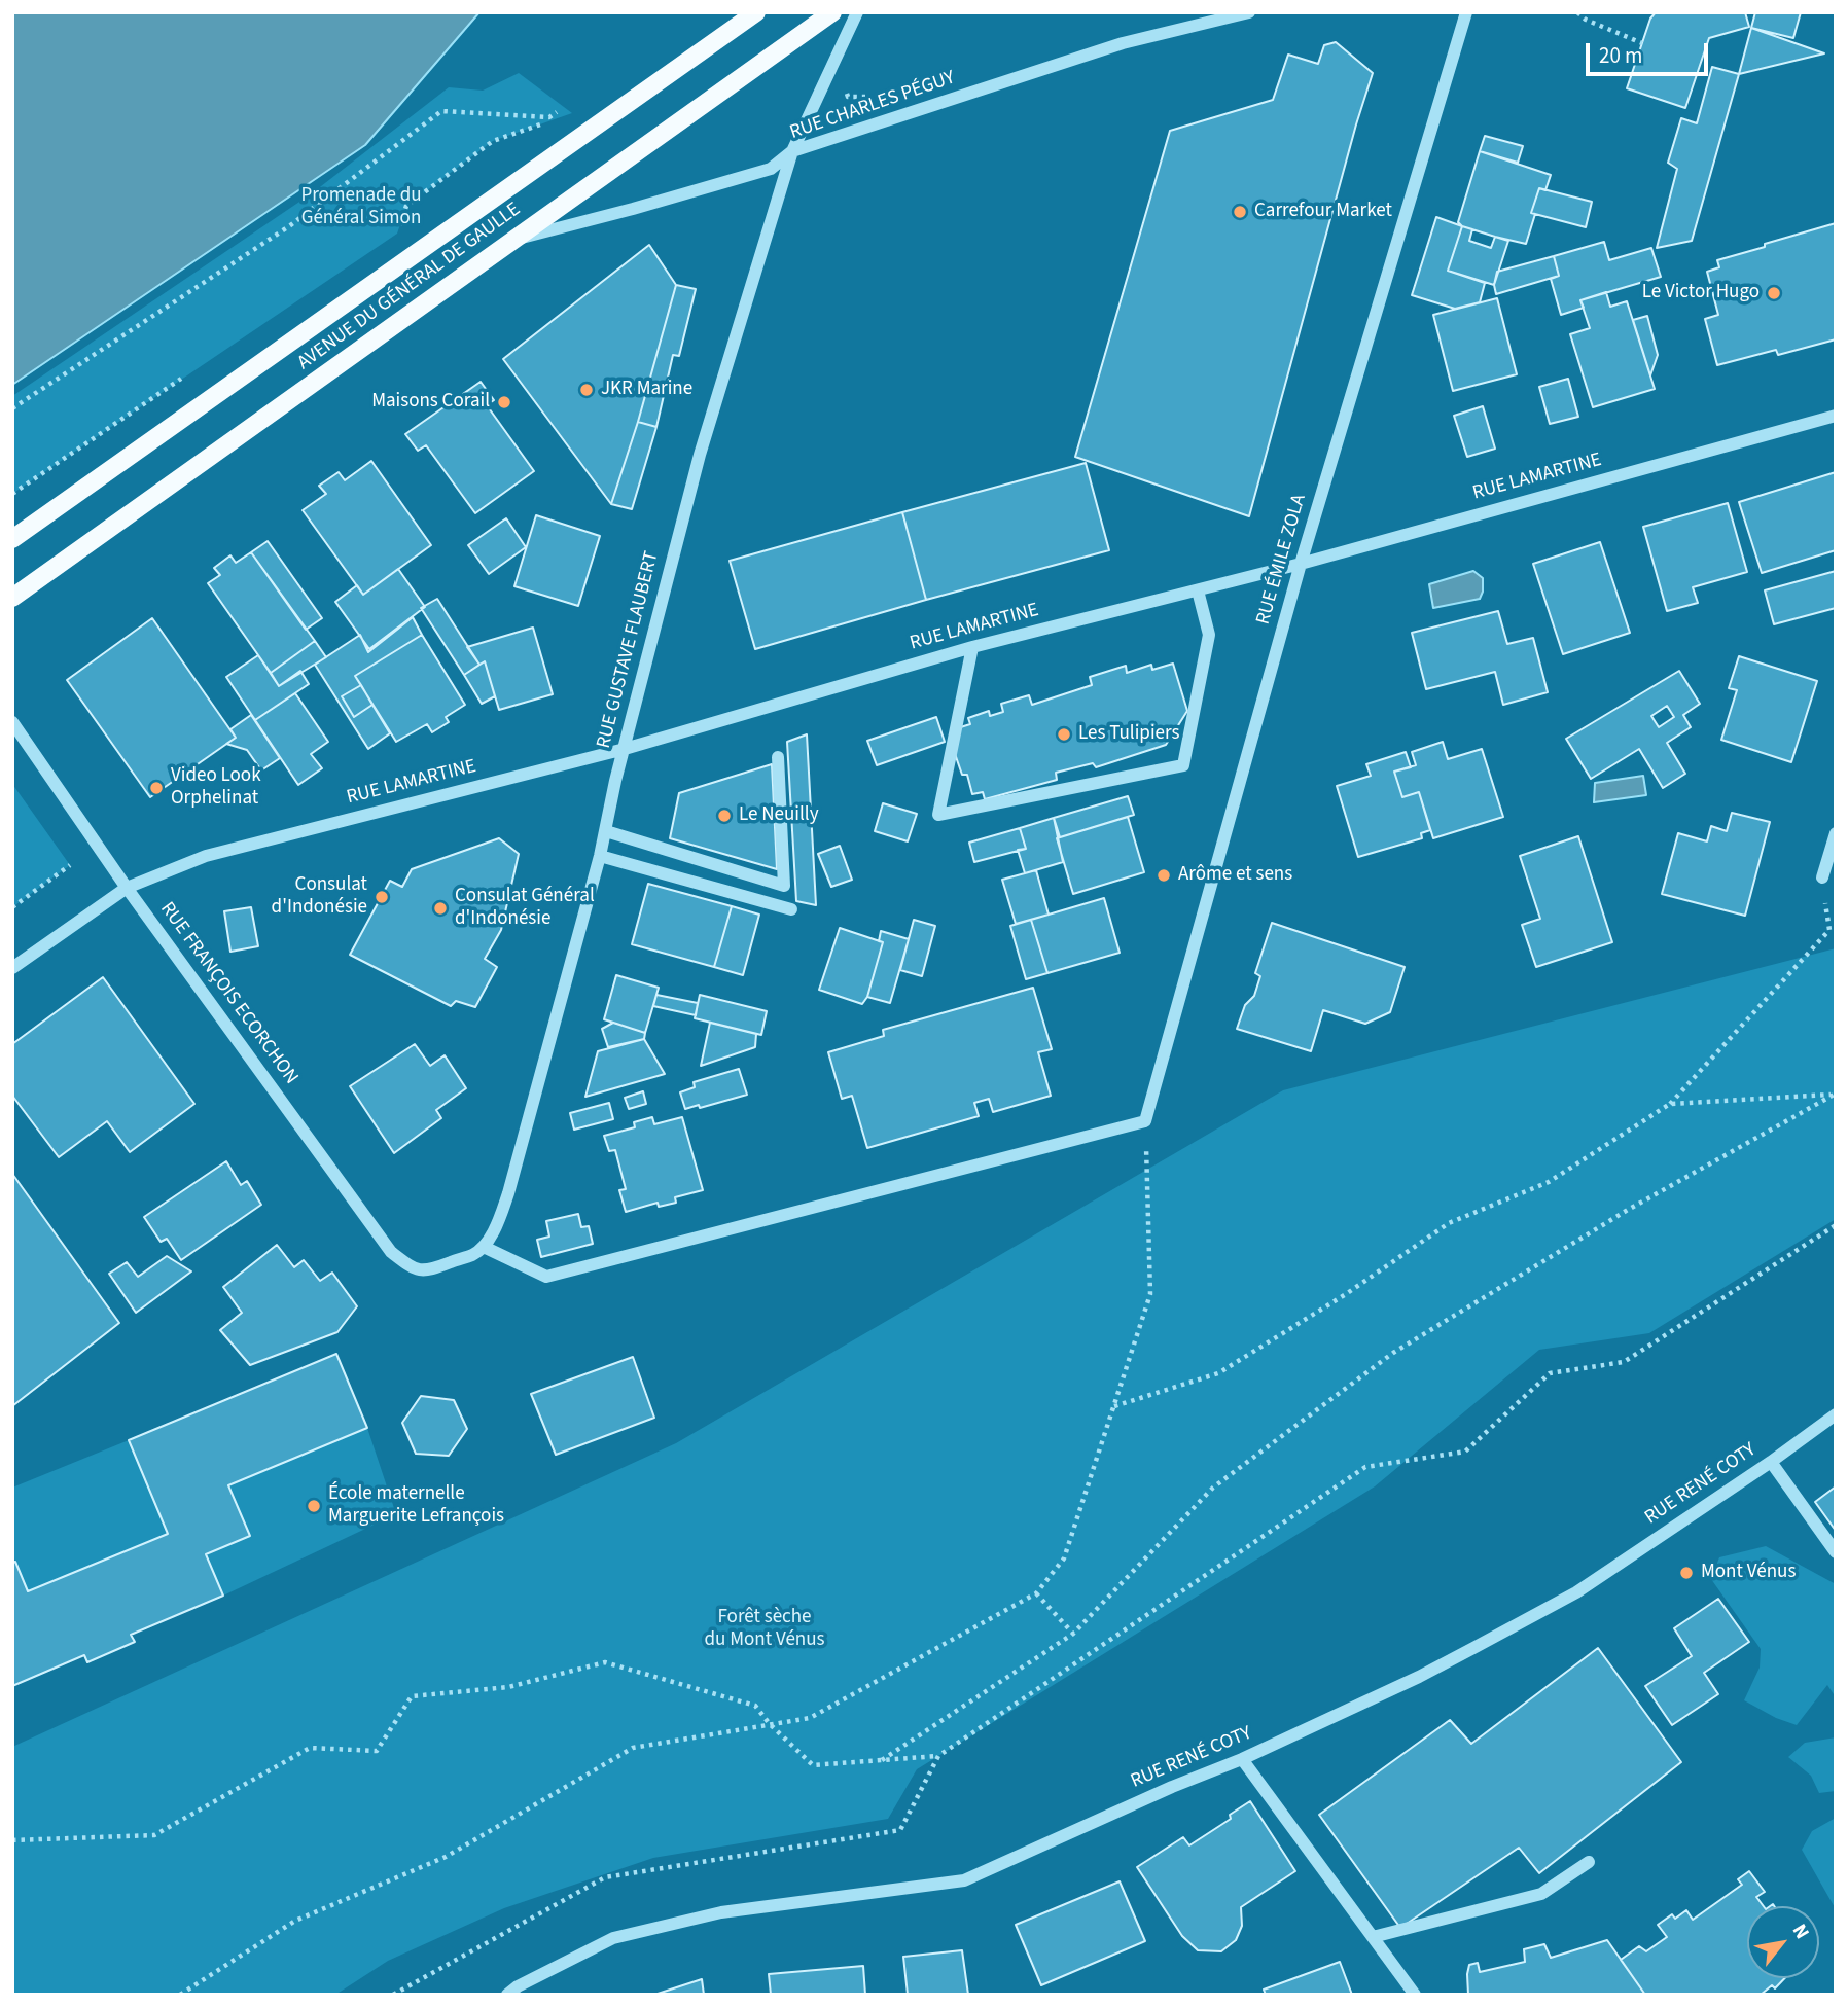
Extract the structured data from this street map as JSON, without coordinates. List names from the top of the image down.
{
  "streets": {
    "main road": ["AVENUE DU GÉNÉRAL DE GAULLE"],
    "street": [
      "RUE CHARLES PÉGUY",
      "RUE LAMARTINE",
      "RUE ÉMILE ZOLA",
      "RUE GUSTAVE FLAUBERT",
      "RUE FRANÇOIS ECORCHON",
      "RUE RENÉ COTY"
    ]
  },
  "crossings": [
    ["RUE CHARLES PÉGUY", "AVENUE DU GÉNÉRAL DE GAULLE"],
    ["RUE CHARLES PÉGUY", "RUE GUSTAVE FLAUBERT"],
    ["RUE LAMARTINE", "RUE ÉMILE ZOLA"],
    ["RUE LAMARTINE", "RUE GUSTAVE FLAUBERT"],
    ["RUE LAMARTINE", "RUE FRANÇOIS ECORCHON"],
    ["RUE GUSTAVE FLAUBERT", "RUE FRANÇOIS ECORCHON"]
  ],
  "parks": ["Promenade du Général Simon", "Forêt sèche du Mont Vénus"],
  "places": [
    "Carrefour Market",
    "Le Victor Hugo",
    "JKR Marine",
    "Maisons Corail",
    "Les Tulipiers",
    "Video Look Orphelinat",
    "Le Neuilly",
    "Arôme et sens",
    "Consulat d'Indonésie",
    "Consulat Général d'Indonésie",
    "École maternelle Marguerite Lefrançois",
    "Mont Vénus"
  ],
  "scale_bar": "20 m",
  "north": "top right"
}
